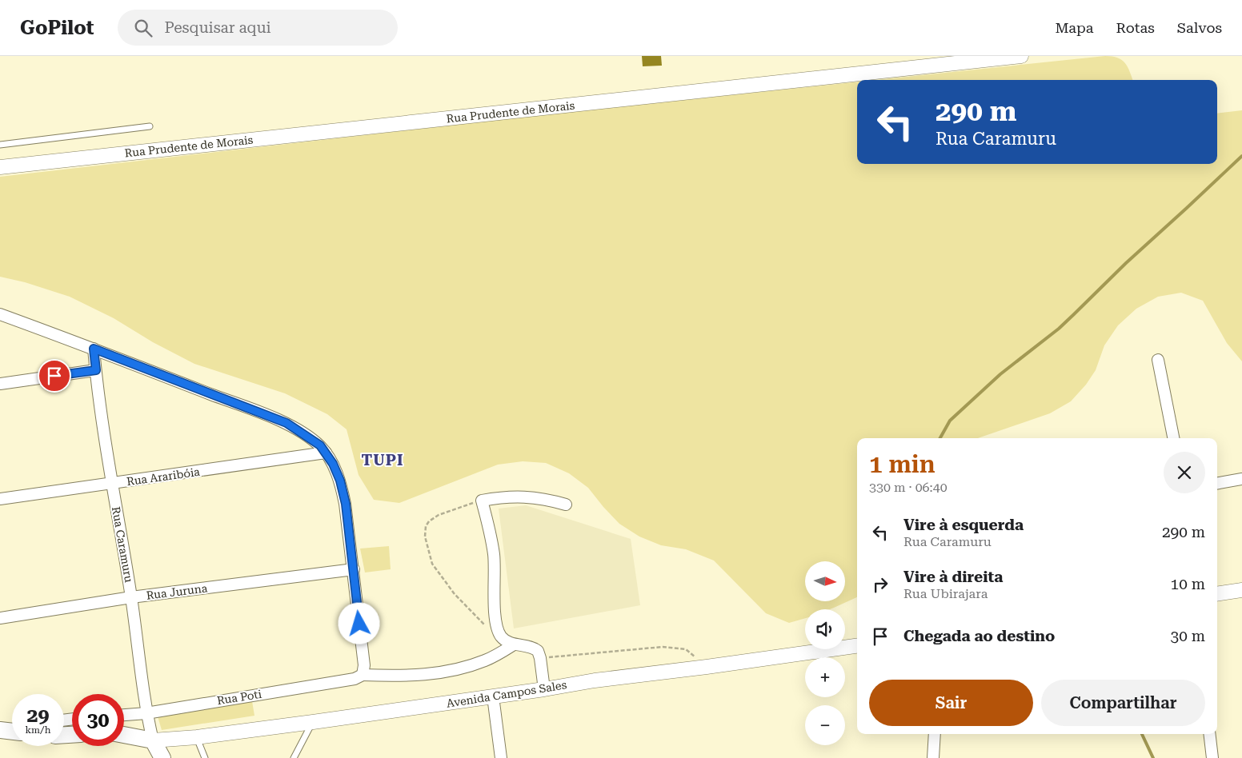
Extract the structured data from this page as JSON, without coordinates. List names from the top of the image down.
{
  "streets": {
    "street": [
      "Rua Prudente de Morais",
      "Rua Araribóia",
      "Rua Caramuru",
      "Rua Juruna",
      "Avenida Campos Sales",
      "Rua Poti"
    ]
  },
  "crossings": [
    ["Rua Araribóia", "Rua Caramuru"],
    ["Rua Caramuru", "Rua Juruna"],
    ["Rua Caramuru", "Avenida Campos Sales"],
    ["Rua Caramuru", "Rua Poti"]
  ],
  "districts": ["TUPI"],
  "north": "right",
  "page": {
    "header": "GoPilot",
    "search": "Pesquisar aqui",
    "nav": ["Mapa", "Rotas", "Salvos"],
    "turn": ["290 m", "Rua Caramuru"],
    "heading": ["1 min", "330 m · 06:40"],
    "list": [
      {
        "name": "Vire à esquerda",
        "note": "Rua Caramuru",
        "value": "290 m"
      },
      {
        "name": "Vire à direita",
        "note": "Rua Ubirajara",
        "value": "10 m"
      },
      {
        "name": "Chegada ao destino",
        "value": "30 m"
      }
    ],
    "map_buttons": ["+", "−"],
    "buttons": ["Sair", "Compartilhar"],
    "speed": "29 km/h",
    "limit": "30"
  }
}
